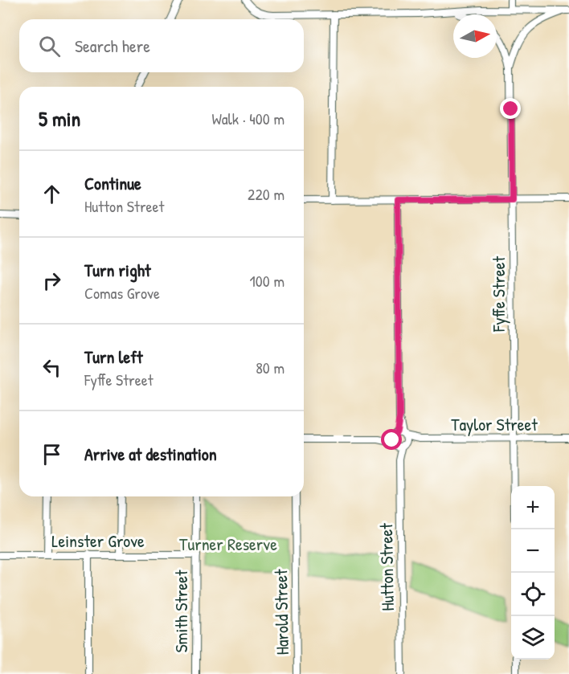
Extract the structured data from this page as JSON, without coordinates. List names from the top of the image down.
{
  "streets": {
    "street": [
      "Fyffe Street",
      "Taylor Street",
      "Leinster Grove",
      "Hutton Street",
      "Smith Street",
      "Harold Street"
    ]
  },
  "crossings": [
    ["Fyffe Street", "Taylor Street"],
    ["Taylor Street", "Hutton Street"],
    ["Leinster Grove", "Smith Street"]
  ],
  "parks": ["Turner Reserve"],
  "north": "right",
  "page": {
    "search": "Search here",
    "heading": ["5 min", "Walk · 400 m"],
    "list": [
      ["Continue", "Hutton Street", "220 m"],
      ["Turn right", "Comas Grove", "100 m"],
      ["Turn left", "Fyffe Street", "80 m"],
      "Arrive at destination"
    ],
    "map_buttons": ["+", "−"]
  }
}
